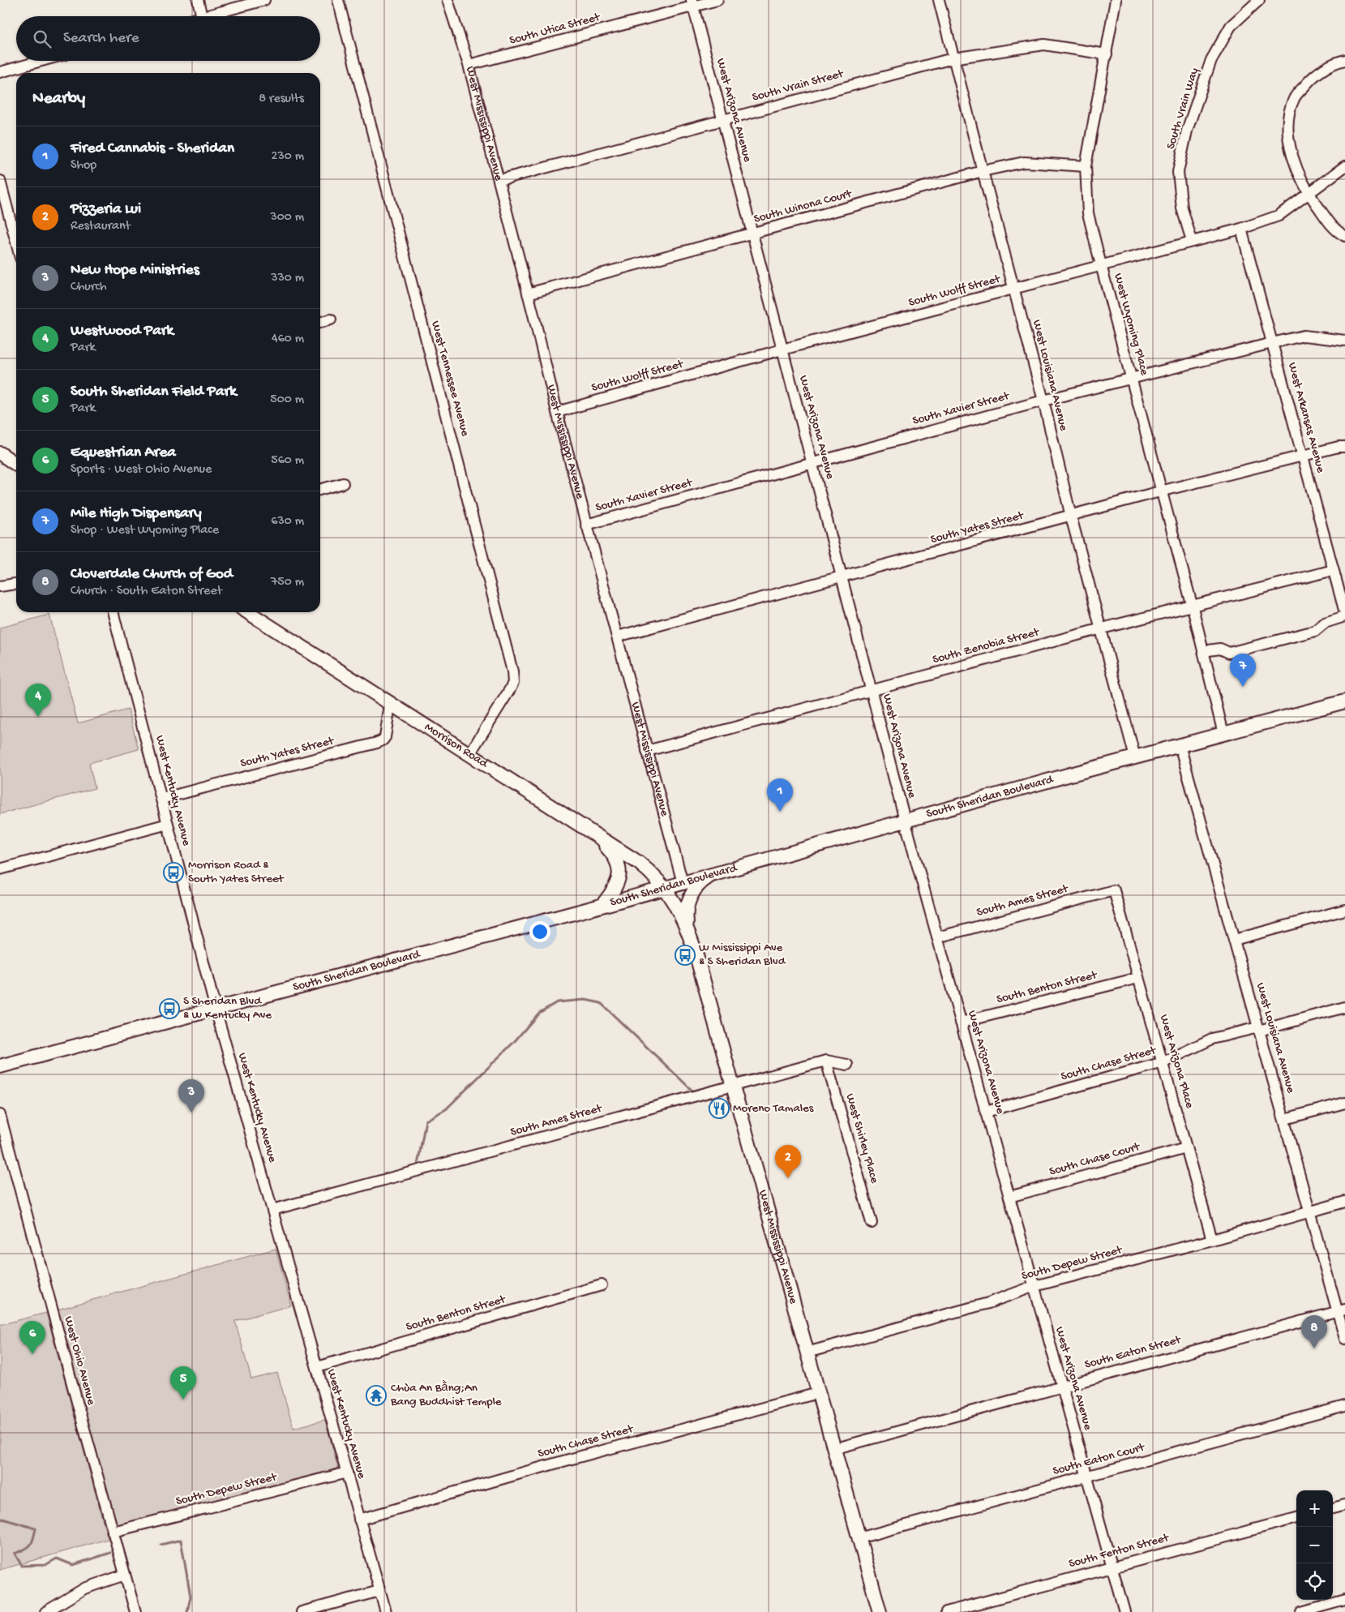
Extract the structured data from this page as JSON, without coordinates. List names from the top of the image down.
{
  "streets": {
    "main road": ["West Mississippi Avenue", "Morrison Road", "South Sheridan Boulevard"],
    "street": [
      "South Utica Street",
      "South Vrain Street",
      "South Vrain Way",
      "West Arizona Avenue",
      "South Winona Court",
      "South Wolff Street",
      "West Wyoming Place",
      "West Louisiana Avenue",
      "West Tennessee Avenue",
      "South Xavier Street",
      "West Arkansas Avenue",
      "South Yates Street",
      "South Zenobia Street",
      "West Kentucky Avenue",
      "South Ames Street",
      "South Benton Street",
      "West Arizona Place",
      "South Chase Street",
      "West Shirley Place",
      "South Chase Court",
      "South Depew Street",
      "South Eaton Street",
      "West Ohio Avenue",
      "South Eaton Court",
      "South Fenton Street"
    ]
  },
  "crossings": [
    ["South Utica Street", "West Arizona Avenue"],
    ["South Utica Street", "West Mississippi Avenue"],
    ["South Vrain Street", "West Arizona Avenue"],
    ["South Vrain Street", "West Mississippi Avenue"],
    ["South Vrain Street", "West Wyoming Place"],
    ["South Vrain Street", "West Louisiana Avenue"],
    ["South Vrain Way", "South Wolff Street"],
    ["West Arizona Avenue", "South Winona Court"],
    ["West Arizona Avenue", "South Wolff Street"],
    ["West Arizona Avenue", "South Xavier Street"],
    ["West Arizona Avenue", "South Yates Street"],
    ["West Arizona Avenue", "South Zenobia Street"],
    ["West Arizona Avenue", "South Sheridan Boulevard"],
    ["West Arizona Avenue", "South Ames Street"],
    ["West Arizona Avenue", "South Benton Street"],
    ["West Arizona Avenue", "South Chase Street"],
    ["West Arizona Avenue", "South Chase Court"],
    ["West Arizona Avenue", "South Depew Street"],
    ["West Arizona Avenue", "South Eaton Street"],
    ["West Arizona Avenue", "South Eaton Court"],
    ["West Arizona Avenue", "South Fenton Street"],
    ["West Mississippi Avenue", "South Winona Court"],
    ["West Mississippi Avenue", "South Wolff Street"],
    ["West Mississippi Avenue", "South Xavier Street"],
    ["West Mississippi Avenue", "South Yates Street"],
    ["West Mississippi Avenue", "South Zenobia Street"],
    ["West Mississippi Avenue", "Morrison Road"],
    ["West Mississippi Avenue", "South Sheridan Boulevard"],
    ["West Mississippi Avenue", "South Ames Street"],
    ["West Mississippi Avenue", "South Chase Street"],
    ["West Mississippi Avenue", "South Depew Street"],
    ["West Mississippi Avenue", "South Eaton Street"],
    ["West Mississippi Avenue", "South Eaton Court"],
    ["South Winona Court", "West Wyoming Place"],
    ["South Winona Court", "West Louisiana Avenue"],
    ["South Wolff Street", "West Wyoming Place"],
    ["South Wolff Street", "West Louisiana Avenue"],
    ["South Wolff Street", "West Arkansas Avenue"],
    ["West Wyoming Place", "South Xavier Street"],
    ["West Wyoming Place", "West Arkansas Avenue"],
    ["West Wyoming Place", "South Yates Street"],
    ["West Wyoming Place", "South Zenobia Street"],
    ["West Wyoming Place", "South Sheridan Boulevard"],
    ["West Louisiana Avenue", "South Xavier Street"],
    ["West Louisiana Avenue", "South Yates Street"],
    ["West Louisiana Avenue", "South Zenobia Street"],
    ["West Louisiana Avenue", "South Sheridan Boulevard"],
    ["West Louisiana Avenue", "South Chase Street"],
    ["West Louisiana Avenue", "South Depew Street"],
    ["West Louisiana Avenue", "South Eaton Street"],
    ["West Tennessee Avenue", "Morrison Road"],
    ["South Xavier Street", "West Arkansas Avenue"],
    ["West Arkansas Avenue", "South Yates Street"],
    ["West Arkansas Avenue", "South Zenobia Street"],
    ["South Yates Street", "Morrison Road"],
    ["South Yates Street", "West Kentucky Avenue"],
    ["Morrison Road", "South Sheridan Boulevard"],
    ["West Kentucky Avenue", "South Sheridan Boulevard"],
    ["West Kentucky Avenue", "South Ames Street"],
    ["West Kentucky Avenue", "South Benton Street"],
    ["West Kentucky Avenue", "South Chase Street"],
    ["West Kentucky Avenue", "South Depew Street"],
    ["South Ames Street", "West Arizona Place"],
    ["South Ames Street", "West Shirley Place"],
    ["South Benton Street", "West Arizona Place"],
    ["West Arizona Place", "South Chase Street"],
    ["West Arizona Place", "South Chase Court"],
    ["West Arizona Place", "South Depew Street"],
    ["South Depew Street", "West Ohio Avenue"]
  ],
  "places": {
    "bus stop": ["Morrison Road & South Yates Street", "W Mississippi Ave & S Sheridan Blvd", "S Sheridan Blvd & W Kentucky Ave"],
    "restaurant": ["Moreno Tamales"],
    "temple": ["Chùa An Bằng;An Bang Buddhist Temple"]
  },
  "page": {
    "search": "Search here",
    "heading": ["Nearby", "8 results"],
    "list": [
      {
        "mark": "1",
        "name": "Fired Cannabis - Sheridan",
        "note": "Shop",
        "value": "230 m"
      },
      {
        "mark": "2",
        "name": "Pizzeria Lui",
        "note": "Restaurant",
        "value": "300 m"
      },
      {
        "mark": "3",
        "name": "New Hope Ministries",
        "note": "Church",
        "value": "330 m"
      },
      {
        "mark": "4",
        "name": "Westwood Park",
        "note": "Park",
        "value": "460 m"
      },
      {
        "mark": "5",
        "name": "South Sheridan Field Park",
        "note": "Park",
        "value": "500 m"
      },
      {
        "mark": "6",
        "name": "Equestrian Area",
        "note": "Sports · West Ohio Avenue",
        "value": "560 m"
      },
      {
        "mark": "7",
        "name": "Mile High Dispensary",
        "note": "Shop · West Wyoming Place",
        "value": "630 m"
      },
      {
        "mark": "8",
        "name": "Cloverdale Church of God",
        "note": "Church · South Eaton Street",
        "value": "750 m"
      }
    ],
    "pins": [
      "7",
      "4",
      "1",
      "3",
      "2",
      "8",
      "6",
      "5"
    ],
    "map_buttons": ["+", "−"]
  }
}
